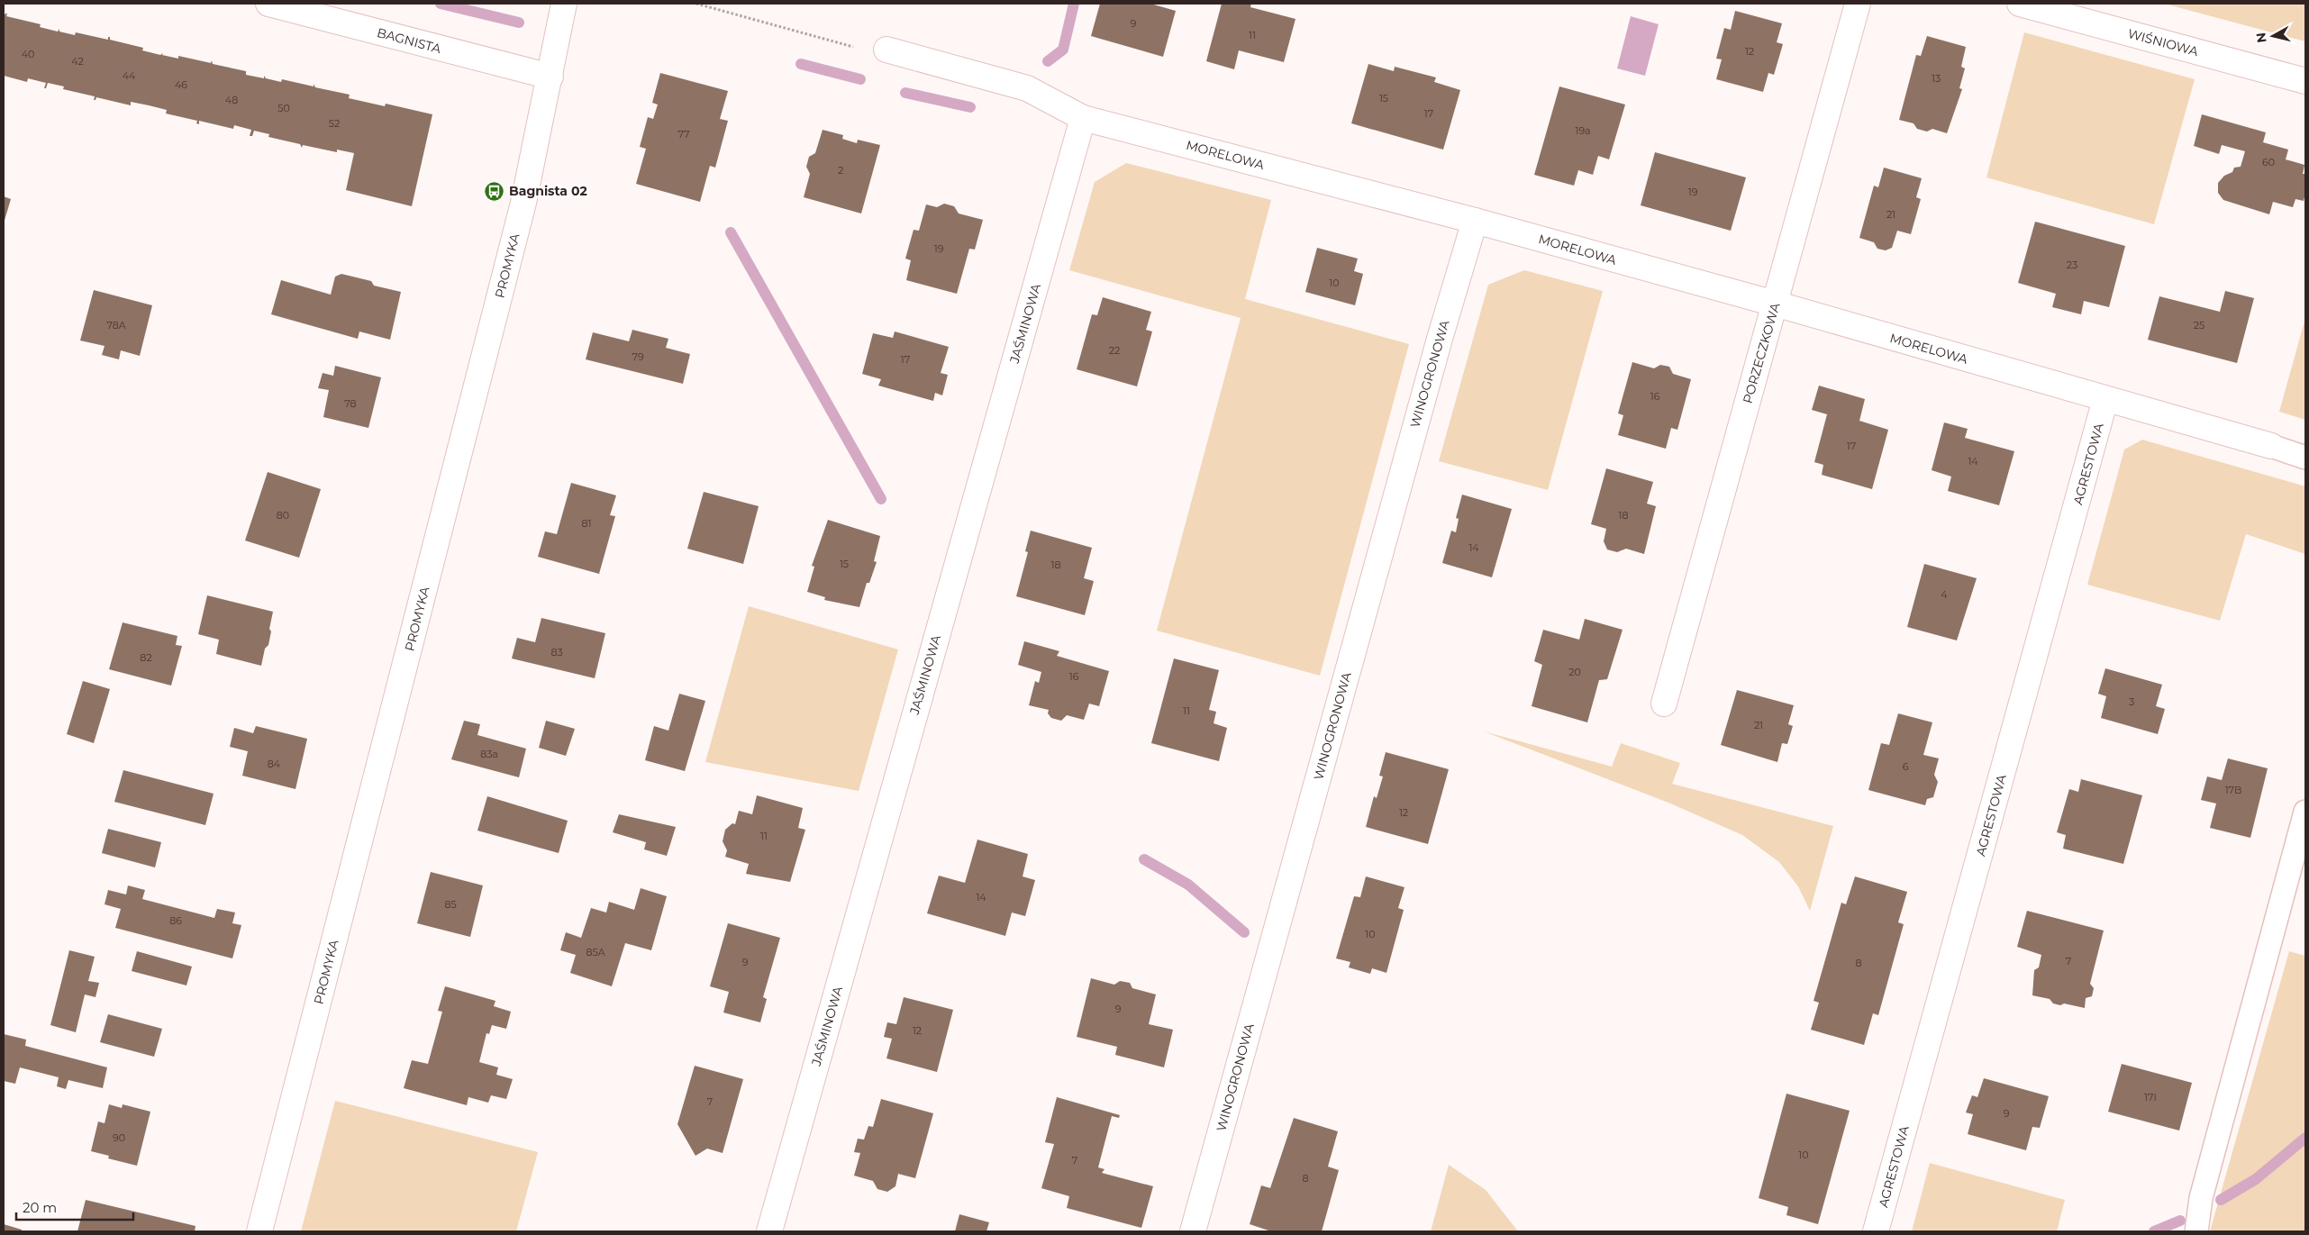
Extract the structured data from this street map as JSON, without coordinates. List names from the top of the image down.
{
  "streets": {
    "street": [
      "BAGNISTA",
      "WIŚNIOWA",
      "MORELOWA",
      "PROMYKA",
      "JAŚMINOWA",
      "PORZECZKOWA",
      "WINOGRONOWA",
      "AGRESTOWA"
    ]
  },
  "crossings": [
    ["BAGNISTA", "PROMYKA"],
    ["MORELOWA", "JAŚMINOWA"],
    ["MORELOWA", "PORZECZKOWA"],
    ["MORELOWA", "WINOGRONOWA"],
    ["MORELOWA", "AGRESTOWA"]
  ],
  "places": {
    "bus stop": ["Bagnista 02"]
  },
  "house_numbers": [
    "9",
    "11",
    "12",
    "40",
    "42",
    "44",
    "13",
    "46",
    "15",
    "48",
    "50",
    "17",
    "52",
    "19a",
    "77",
    "60",
    "2",
    "19",
    "21",
    "19",
    "23",
    "10",
    "78A",
    "25",
    "22",
    "79",
    "17",
    "16",
    "78",
    "17",
    "14",
    "80",
    "18",
    "81",
    "14",
    "15",
    "18",
    "4",
    "83",
    "82",
    "20",
    "16",
    "3",
    "11",
    "21",
    "83a",
    "84",
    "6",
    "17B",
    "12",
    "11",
    "14",
    "85",
    "86",
    "10",
    "85A",
    "7",
    "9",
    "8",
    "9",
    "12",
    "17I",
    "7",
    "9",
    "90",
    "10",
    "7",
    "8"
  ],
  "scale_bar": "20 m",
  "north": "left"
}
